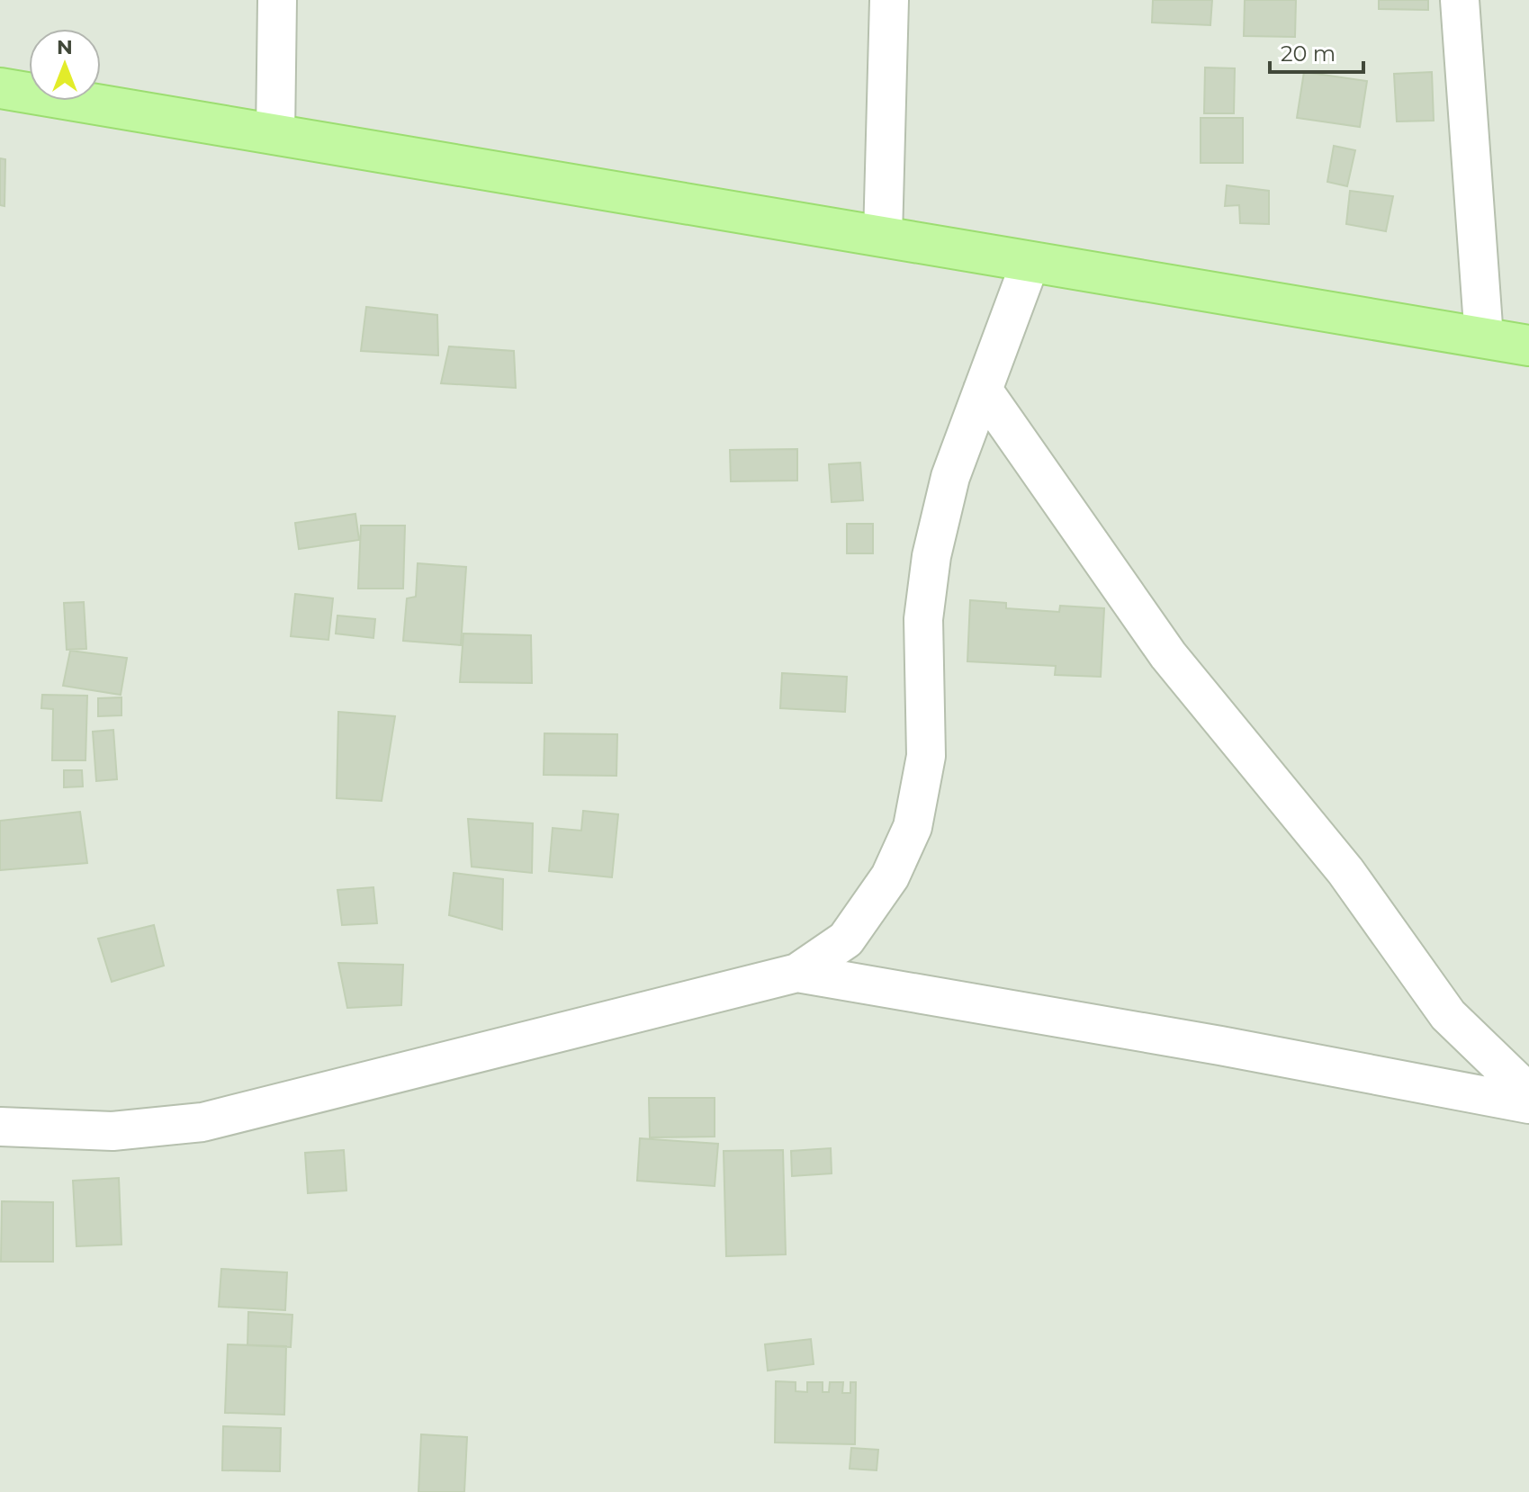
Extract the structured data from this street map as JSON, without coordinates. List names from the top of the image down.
{
  "scale_bar": "20 m",
  "north": "top"
}
